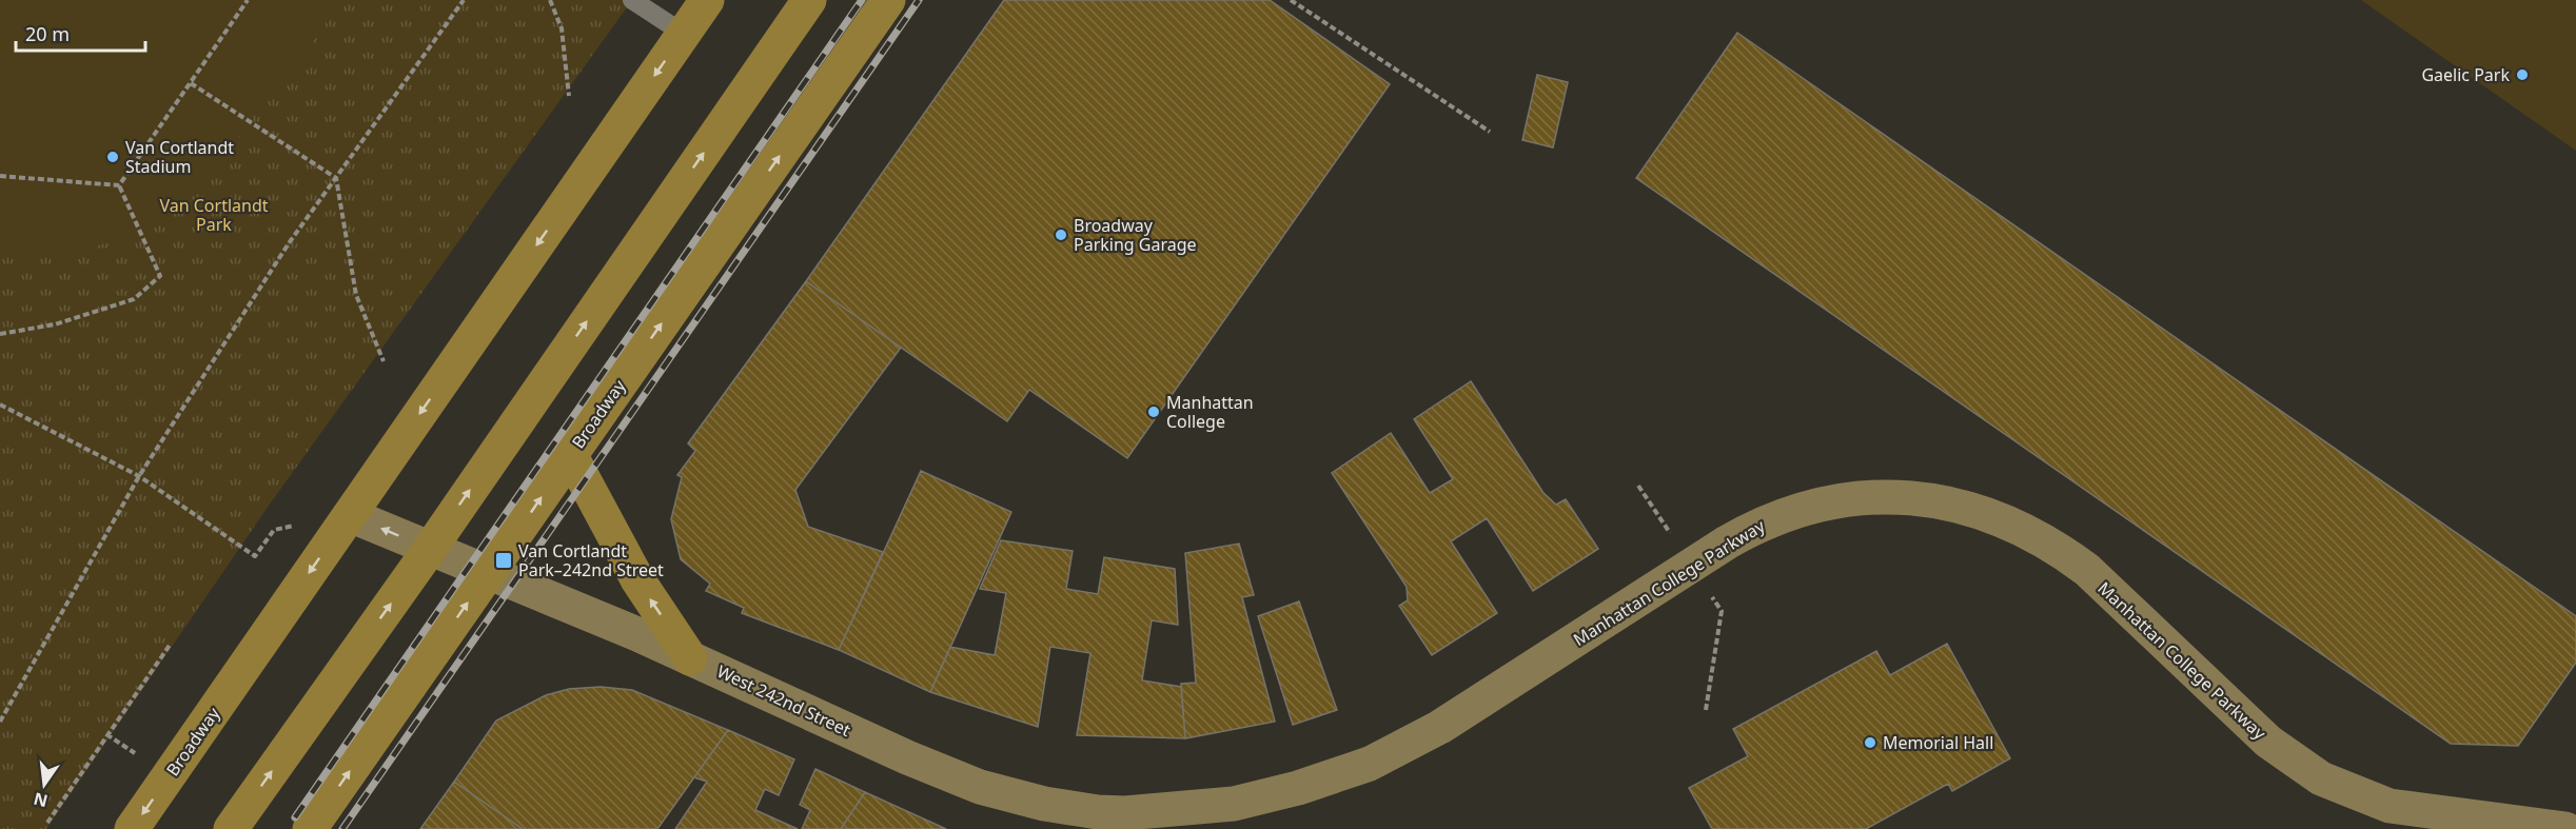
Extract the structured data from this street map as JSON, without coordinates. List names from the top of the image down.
{
  "streets": {
    "main road": ["Broadway"],
    "street": ["Manhattan College Parkway", "West 242nd Street"]
  },
  "crossings": [
    ["Broadway", "West 242nd Street"],
    ["Manhattan College Parkway", "West 242nd Street"]
  ],
  "parks": ["Van Cortlandt Park"],
  "places": {
    "other": [
      "Gaelic Park",
      "Van Cortlandt Stadium",
      "Broadway Parking Garage",
      "Manhattan College",
      "Memorial Hall"
    ],
    "transit": ["Van Cortlandt Park–242nd Street"]
  },
  "scale_bar": "20 m",
  "north": "bottom"
}
